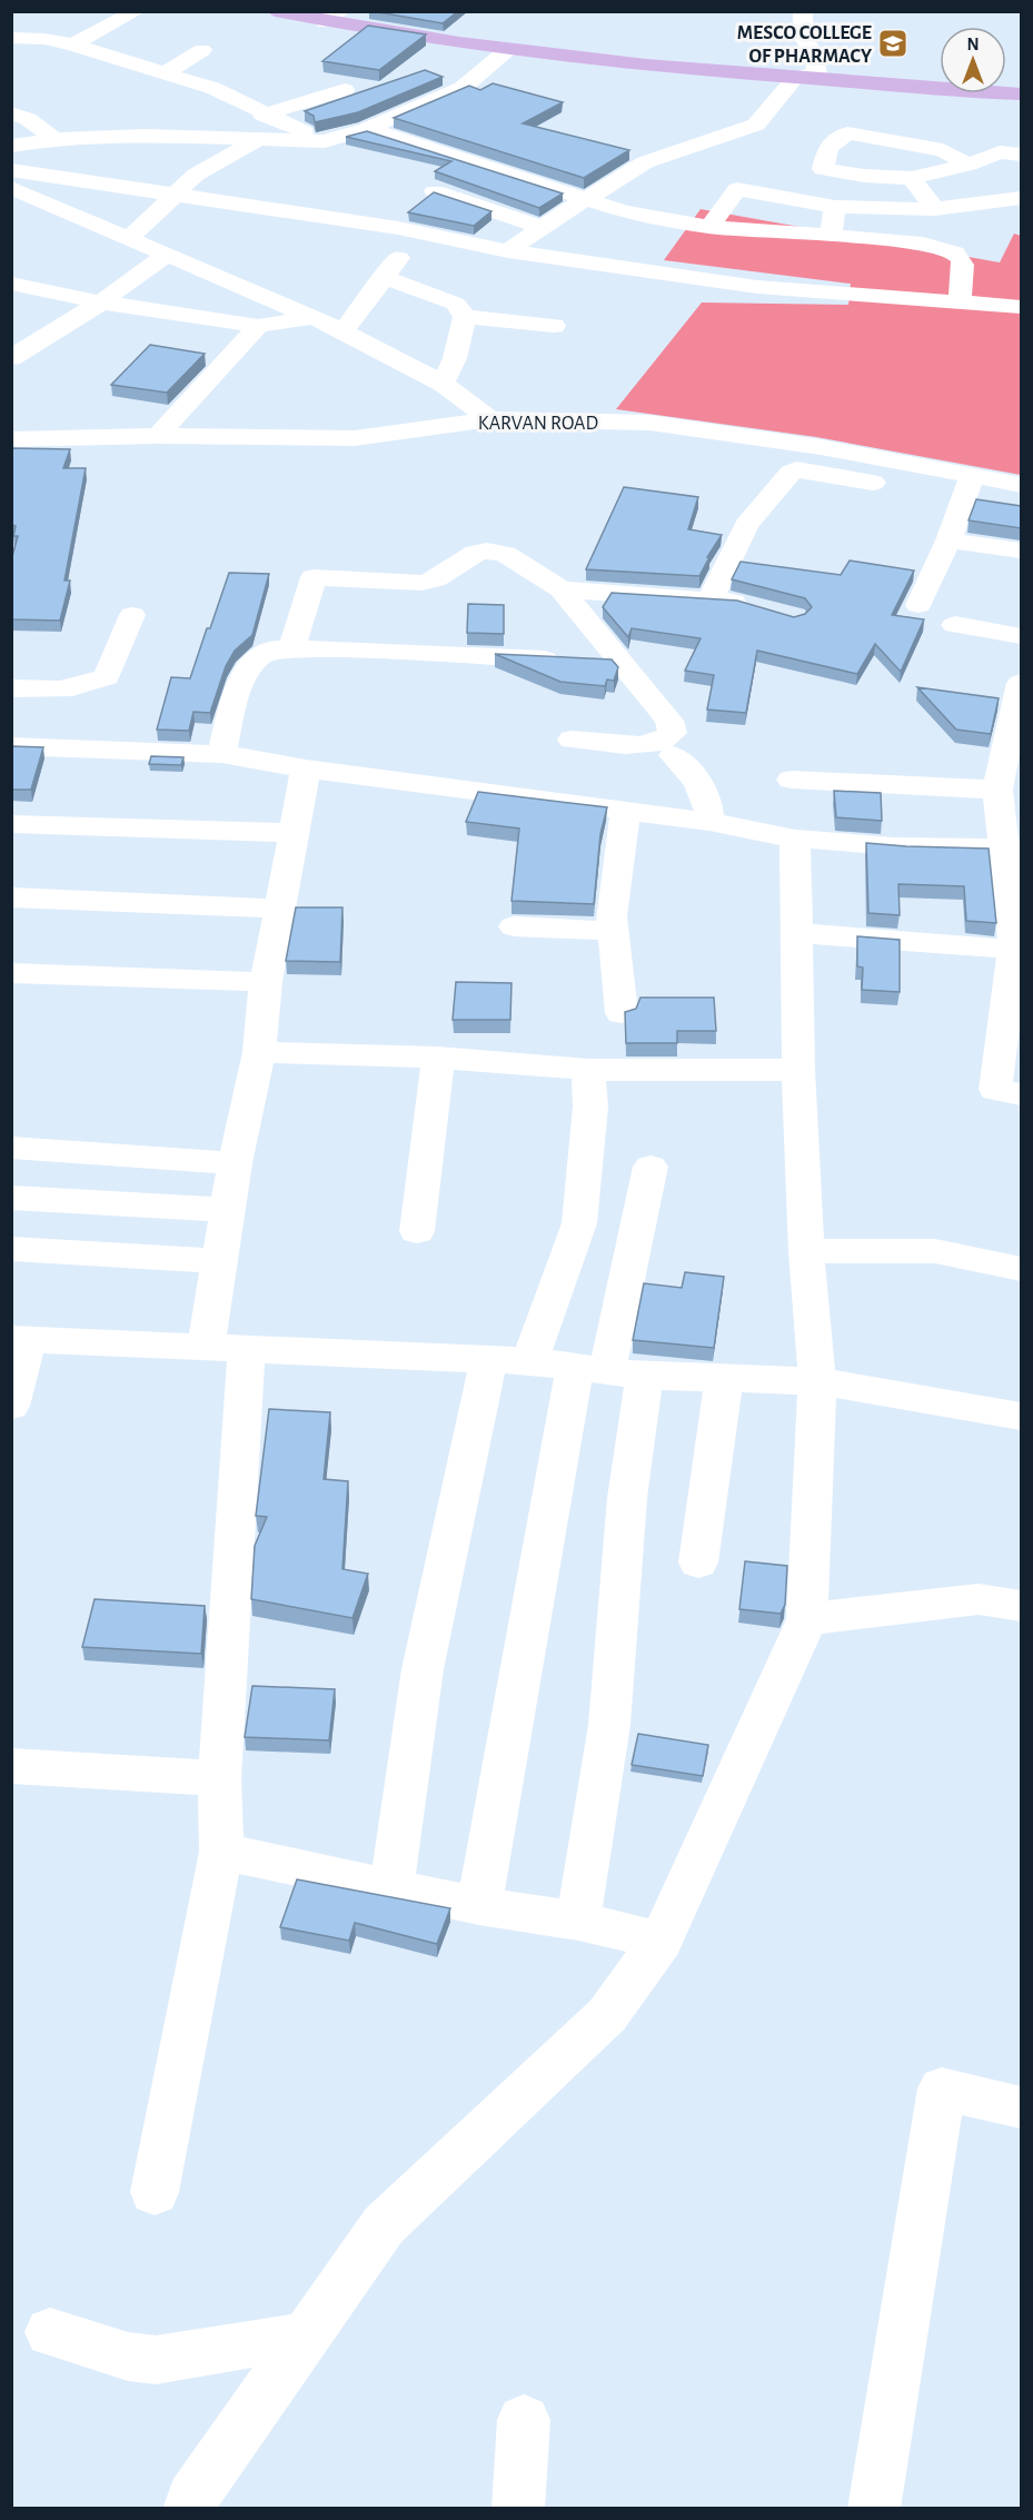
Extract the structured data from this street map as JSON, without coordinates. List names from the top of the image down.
{
  "streets": {
    "street": ["KARVAN ROAD"]
  },
  "places": {
    "school or university": ["MESCO COLLEGE OF PHARMACY"]
  },
  "north": "top"
}
